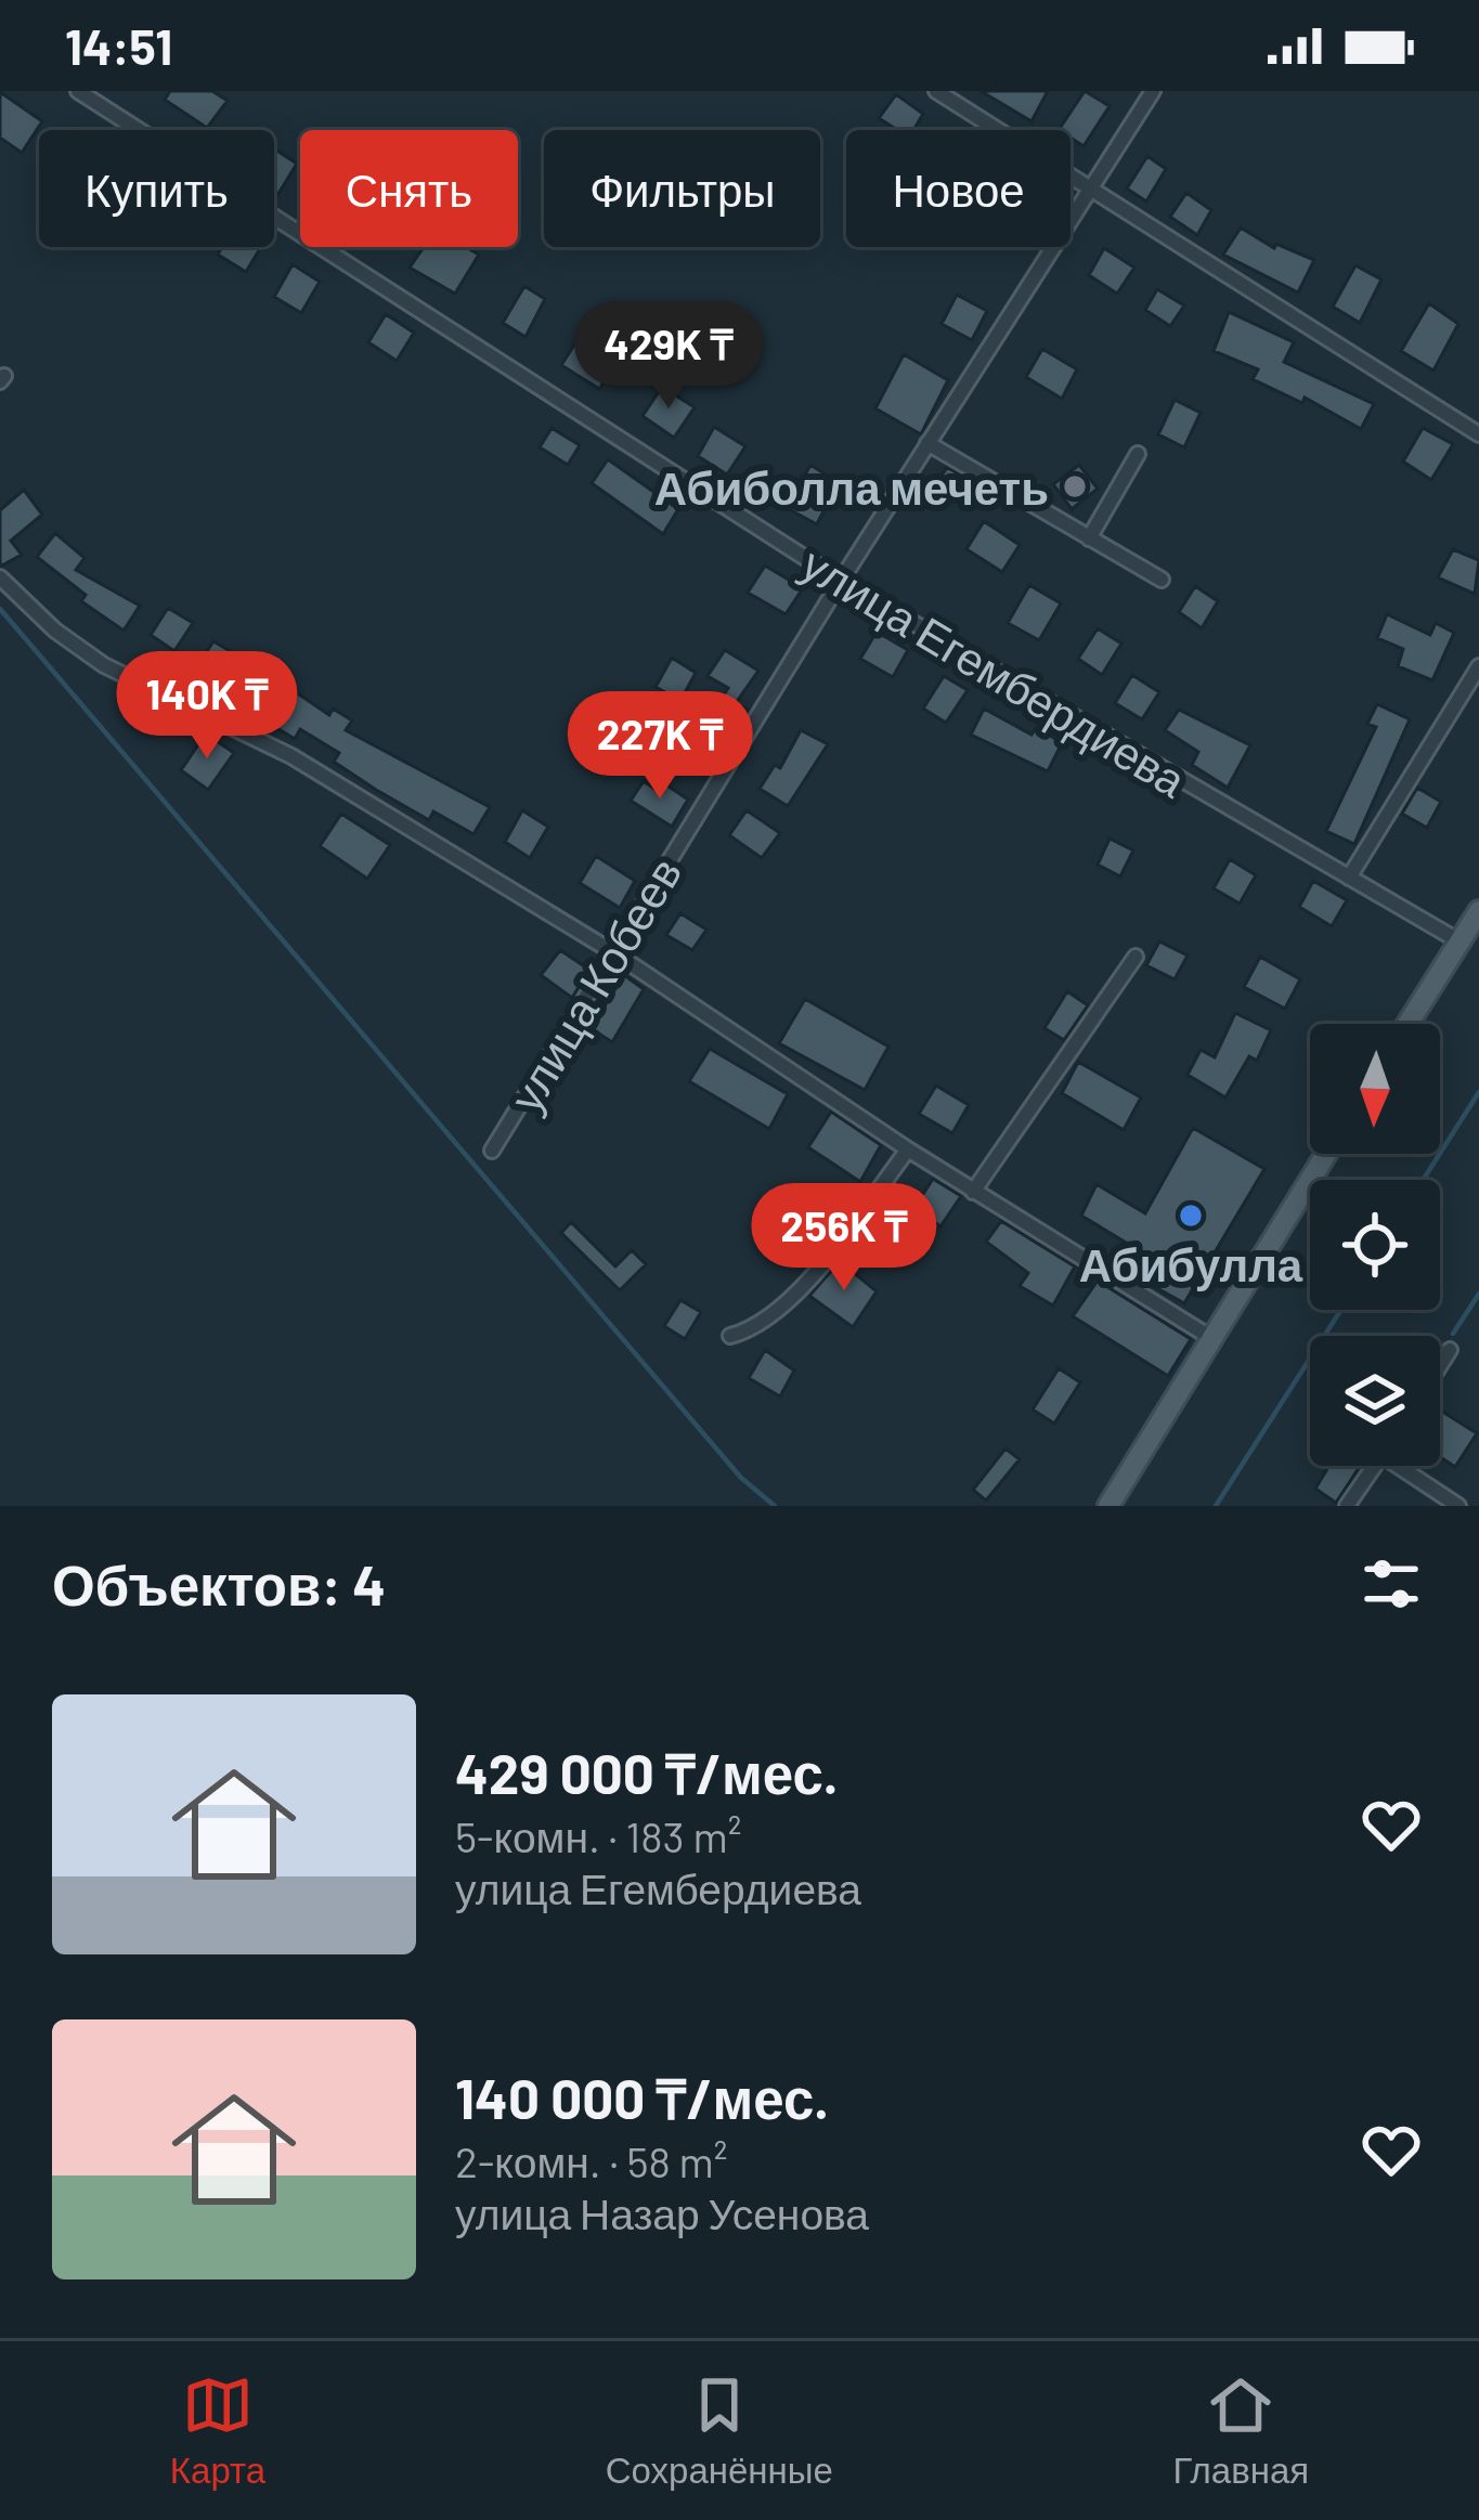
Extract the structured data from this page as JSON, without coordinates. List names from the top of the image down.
{
  "streets": {
    "street": ["улица Егембердиева", "улица Кобеев"]
  },
  "crossings": [
    ["улица Егембердиева", "улица Кобеев"]
  ],
  "places": ["Абиболла мечеть", "Абибулла"],
  "north": "bottom",
  "page": {
    "status": "14:51",
    "chip": [
      "Купить",
      "Снять",
      "Фильтры",
      "Новое"
    ],
    "price": [
      "429K ₸",
      "140K ₸",
      "227K ₸",
      "256K ₸"
    ],
    "heading": "Объектов: 4",
    "list": [
      {
        "name": "429 000 ₸/мес.",
        "note": "5-комн. · 183 m² · улица Егембердиева"
      },
      {
        "name": "140 000 ₸/мес.",
        "note": "2-комн. · 58 m² · улица Назар Усенова"
      }
    ],
    "tabs": ["Карта", "Сохранённые", "Главная"]
  }
}
